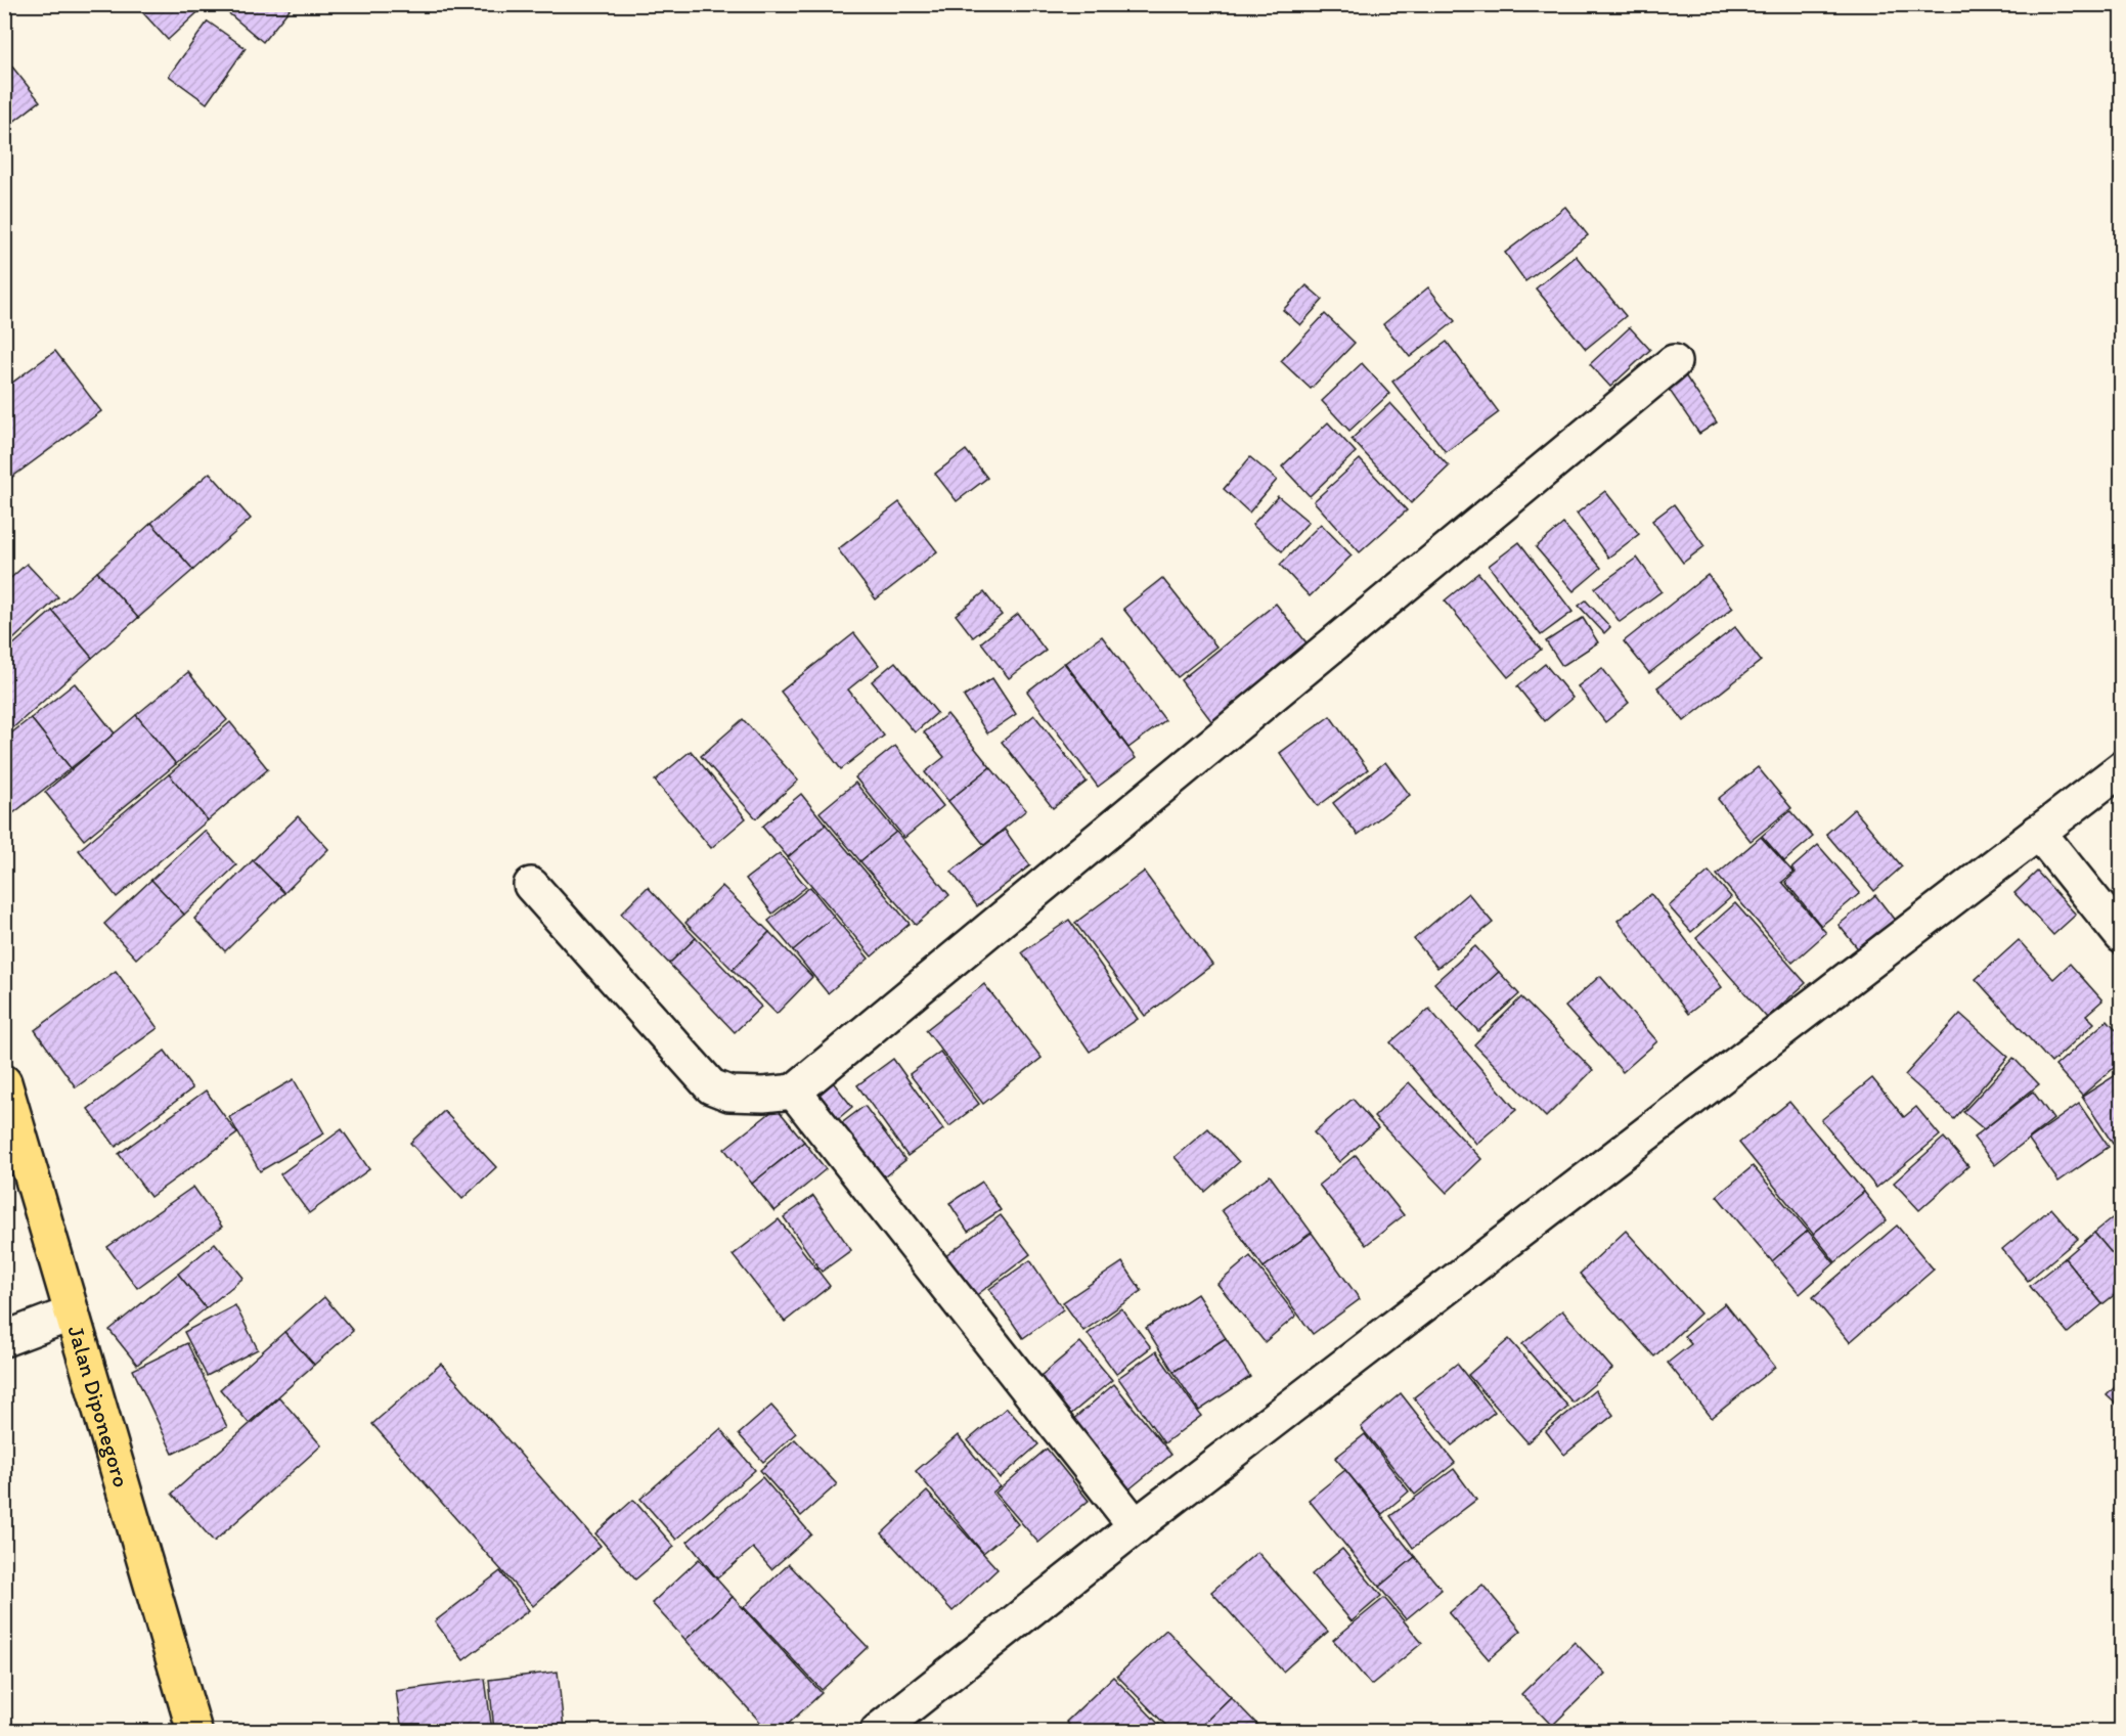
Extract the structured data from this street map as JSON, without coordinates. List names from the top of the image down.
{
  "streets": {
    "main road": ["Jalan Diponegoro"]
  }
}
